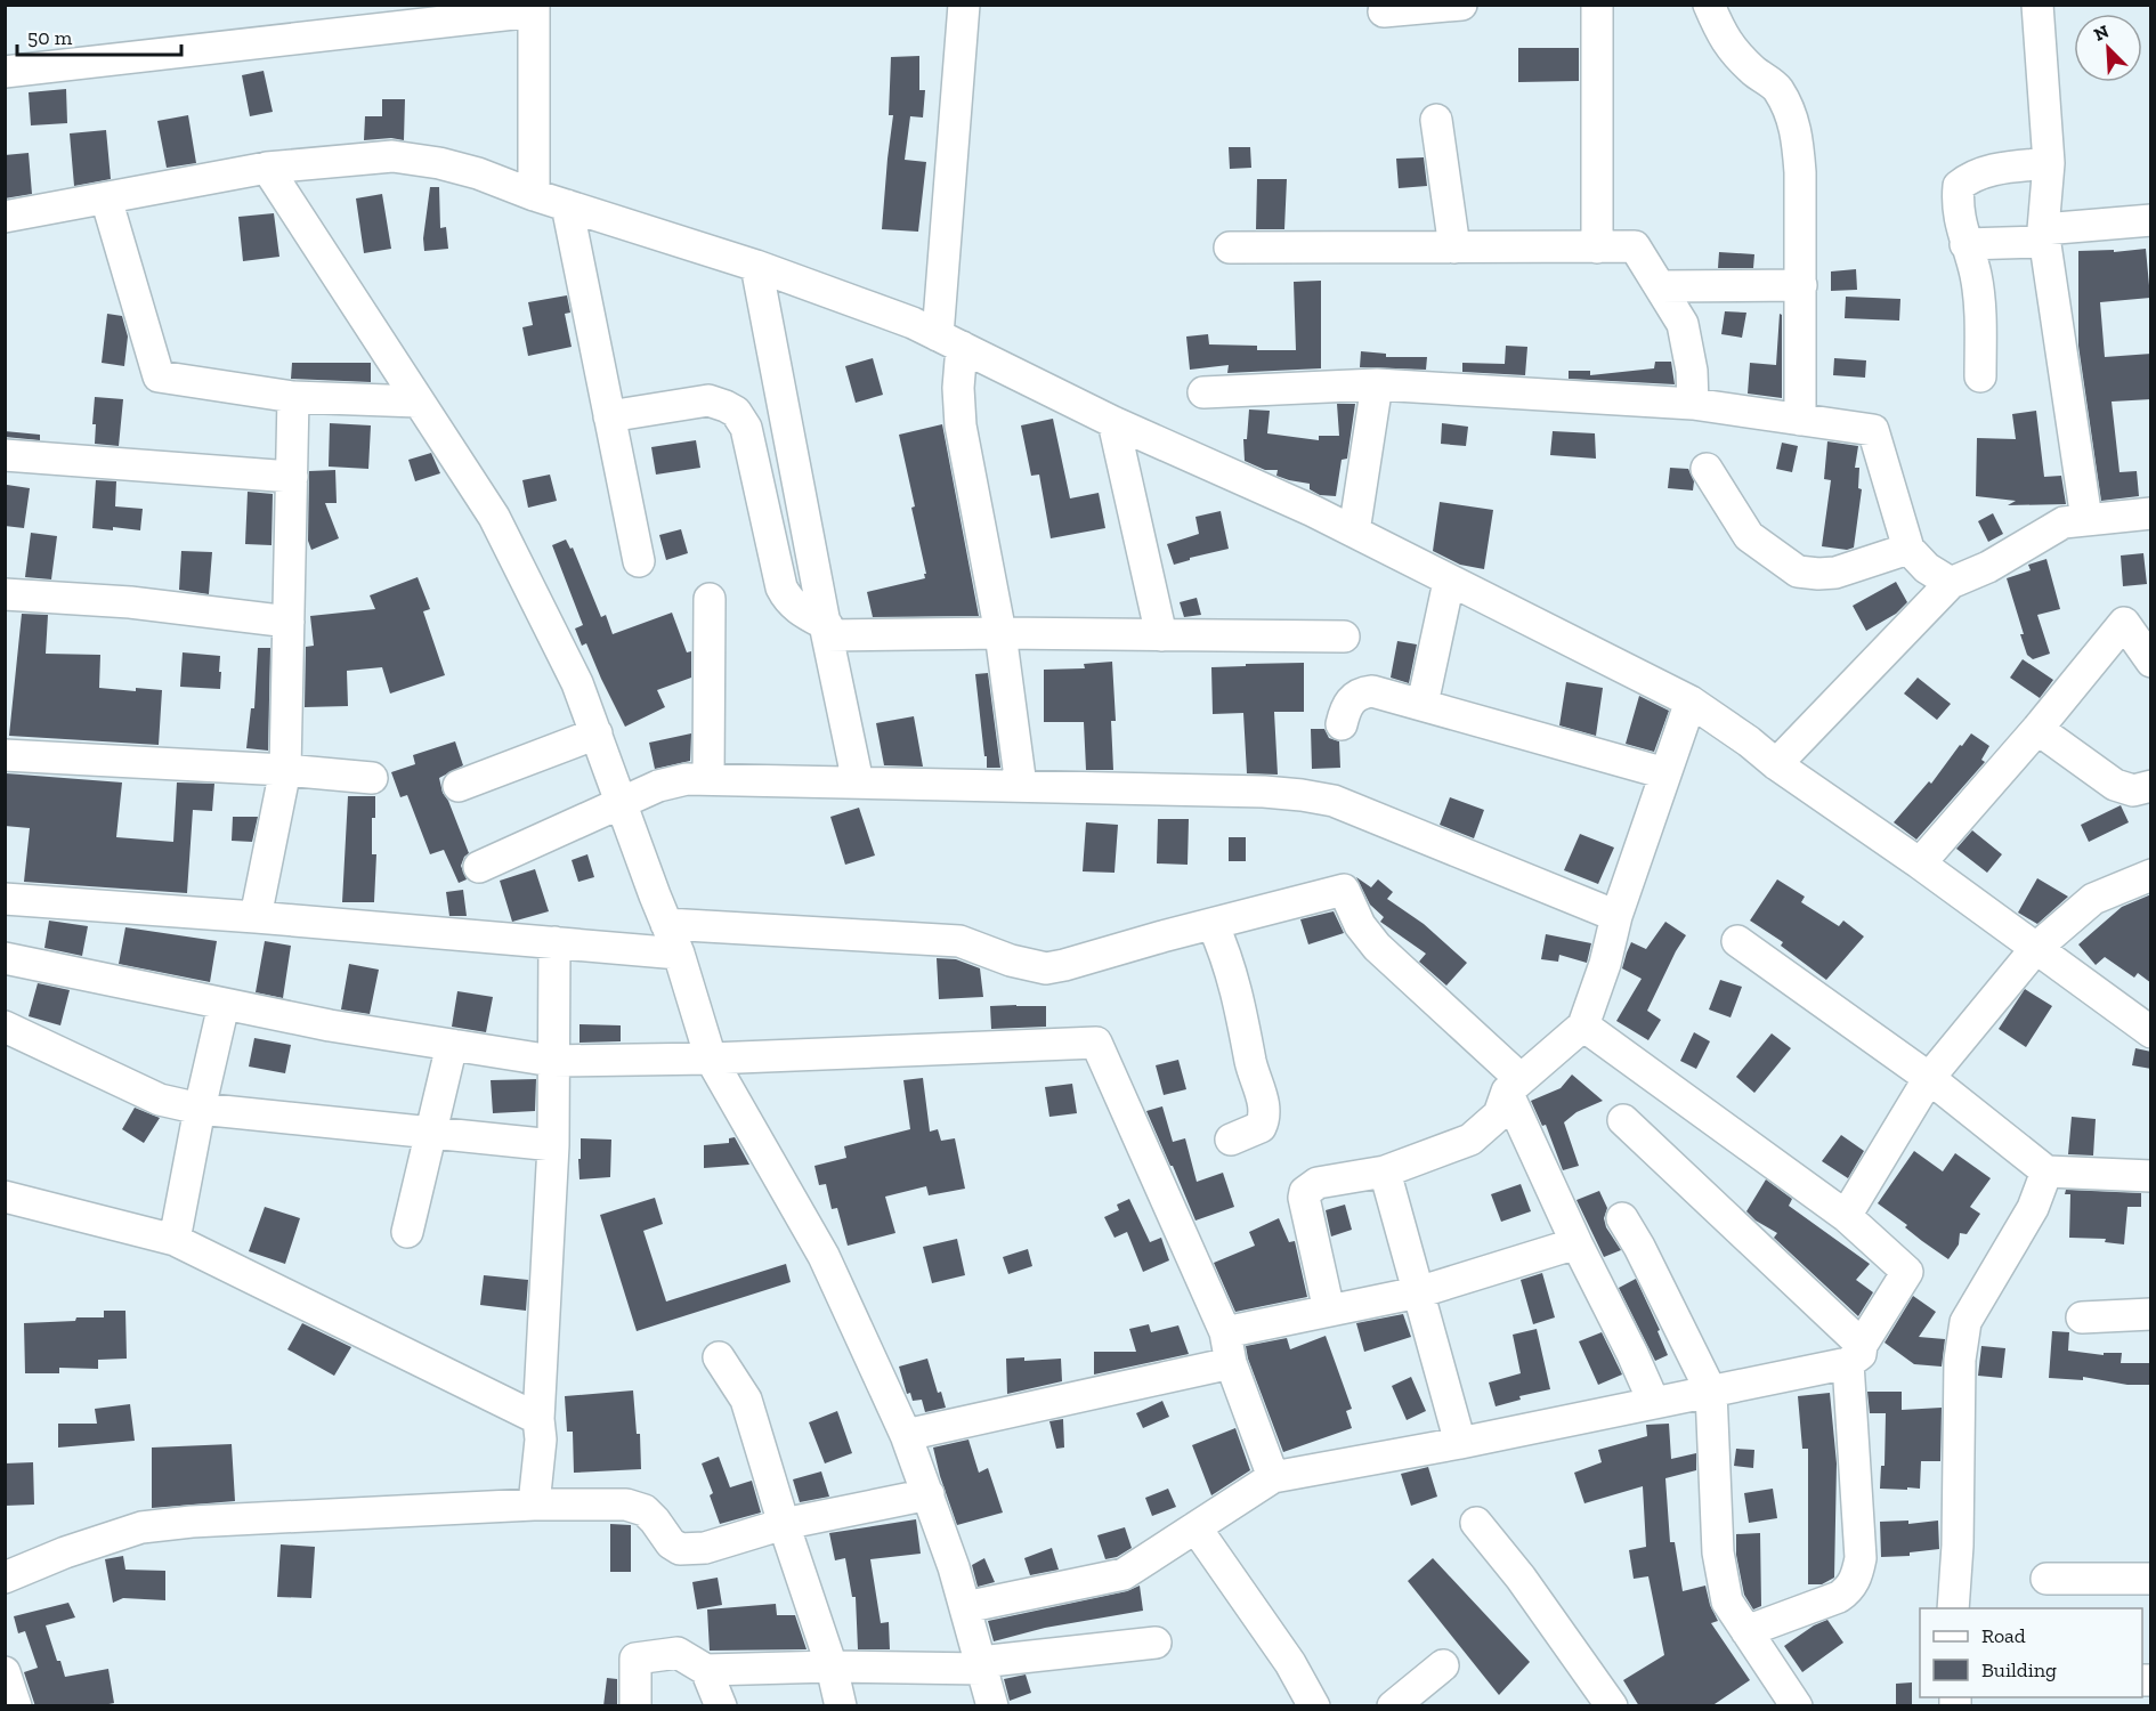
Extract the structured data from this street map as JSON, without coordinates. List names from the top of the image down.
{
  "legend": ["Road", "Building"],
  "scale_bar": "50 m",
  "north": "top left"
}
